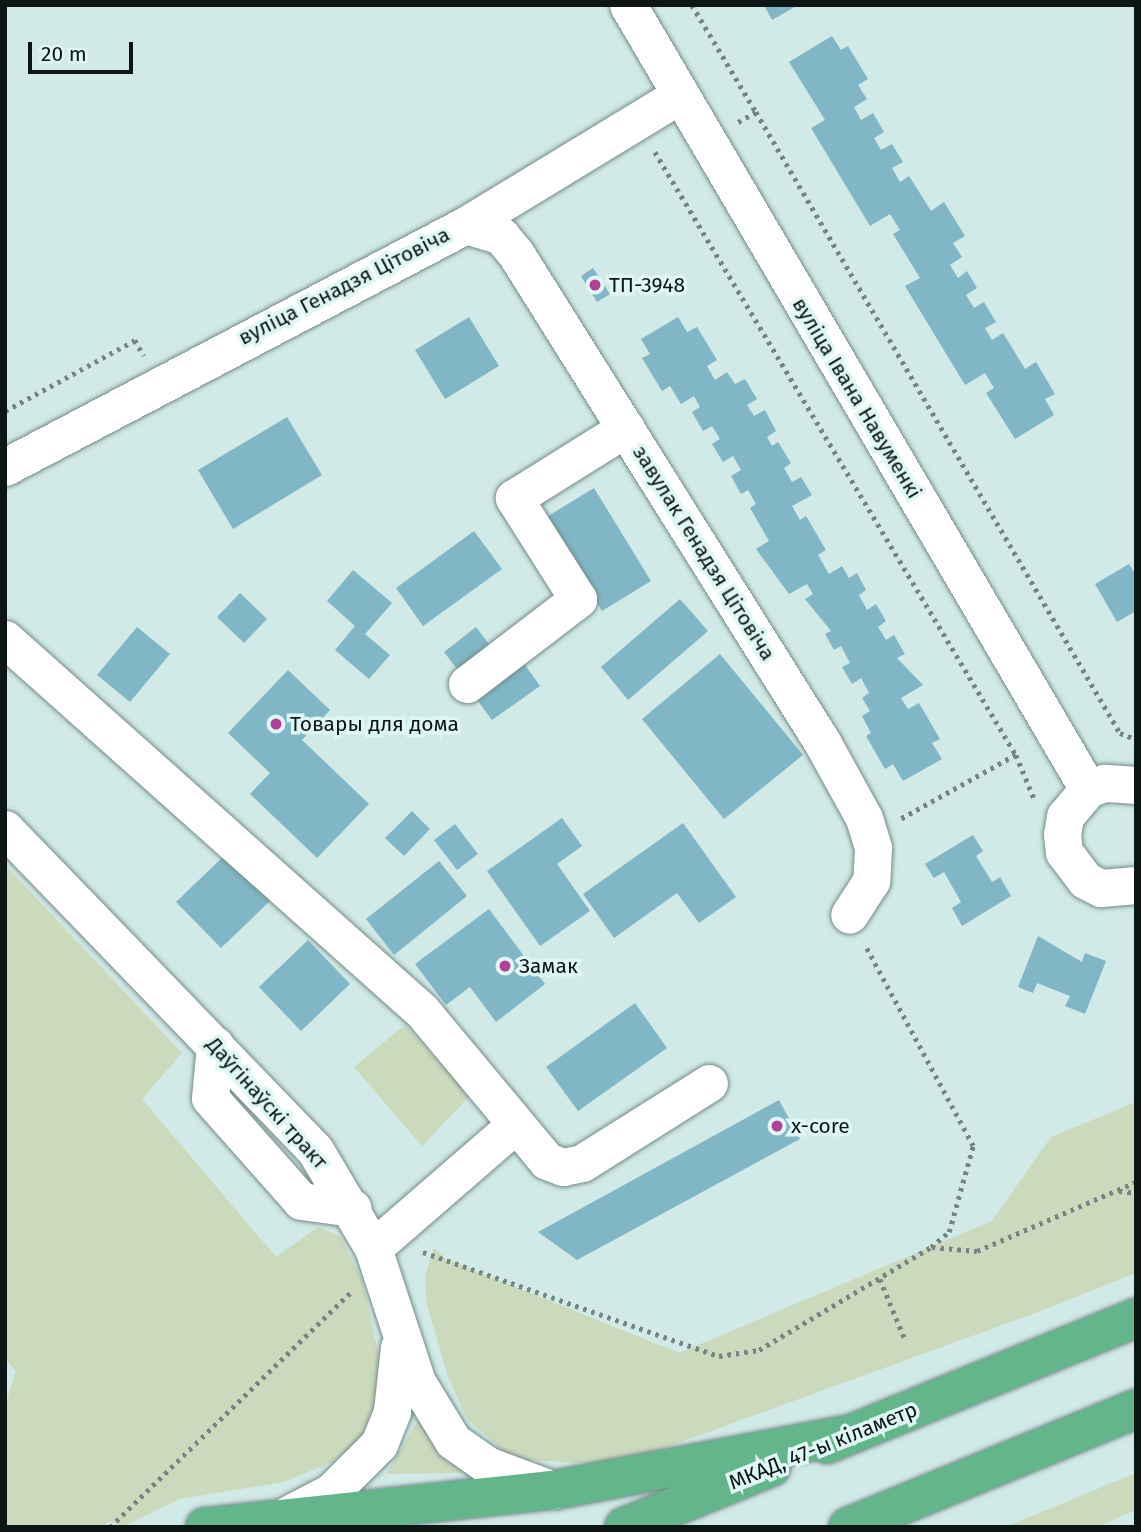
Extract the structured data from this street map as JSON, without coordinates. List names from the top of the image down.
{
  "streets": {
    "highway": ["МКАД, 47-ы кіламетр"],
    "street": [
      "вуліца Генадзя Цітовіча",
      "вуліца Івана Навуменкі",
      "завулак Генадзя Цітовіча",
      "Даўгінаўскі тракт"
    ]
  },
  "crossings": [
    ["вуліца Генадзя Цітовіча", "вуліца Івана Навуменкі"],
    ["вуліца Генадзя Цітовіча", "завулак Генадзя Цітовіча"]
  ],
  "places": [
    "ТП-3948",
    "Товары для дома",
    "Замак",
    "x-core"
  ],
  "scale_bar": "20 m"
}
